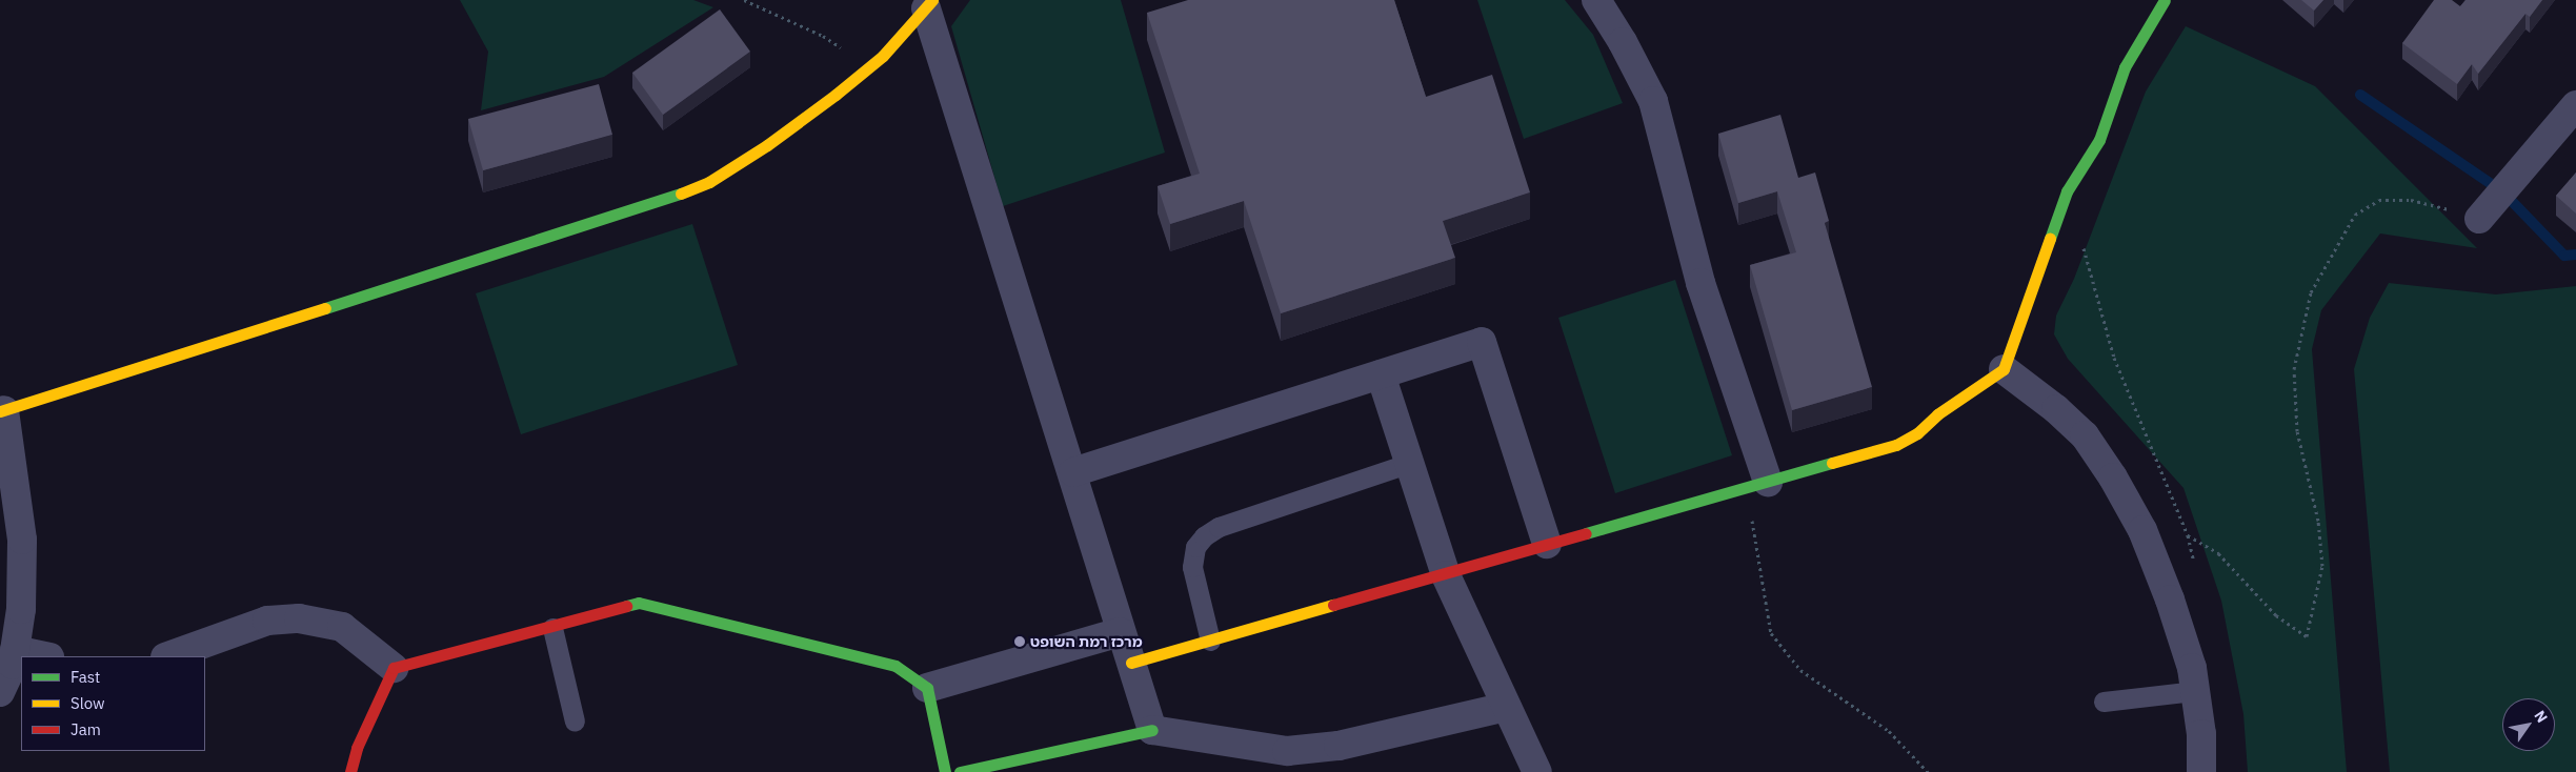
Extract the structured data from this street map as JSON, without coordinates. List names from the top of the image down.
{
  "places": ["מרכז רמת השופט"],
  "legend": ["Fast", "Slow", "Jam"],
  "north": "top right"
}
